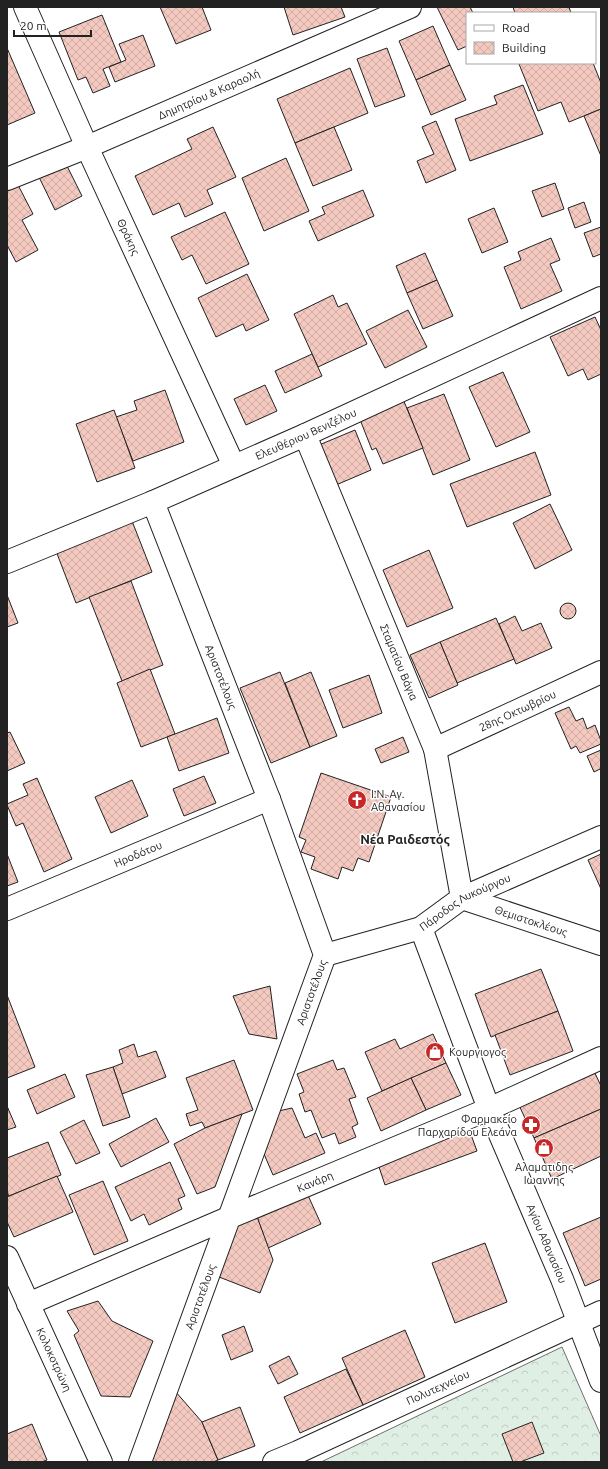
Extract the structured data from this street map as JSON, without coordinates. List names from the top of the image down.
{
  "streets": {
    "street": [
      "Δημητρίου & Καραολή",
      "Θράκης",
      "Ελευθέριου Βενιζέλου",
      "Σταματίου Βάγια",
      "Αριστοτέλους",
      "28ης Οκτωβρίου",
      "Ηροδότου",
      "Πάροδος Λυκούργου",
      "Θεμιστοκλέους",
      "Κανάρη",
      "Αγίου Αθανασίου",
      "Κολοκοτρώνη",
      "Πολυτεχνείου"
    ]
  },
  "crossings": [
    ["Δημητρίου & Καραολή", "Θράκης"],
    ["Θράκης", "Ελευθέριου Βενιζέλου"],
    ["Ελευθέριου Βενιζέλου", "Σταματίου Βάγια"],
    ["Ελευθέριου Βενιζέλου", "Αριστοτέλους"],
    ["Σταματίου Βάγια", "28ης Οκτωβρίου"],
    ["Σταματίου Βάγια", "Πάροδος Λυκούργου"],
    ["Σταματίου Βάγια", "Θεμιστοκλέους"],
    ["Αριστοτέλους", "Ηροδότου"],
    ["Αριστοτέλους", "Πάροδος Λυκούργου"],
    ["Αριστοτέλους", "Κανάρη"],
    ["Πάροδος Λυκούργου", "Θεμιστοκλέους"],
    ["Πάροδος Λυκούργου", "Αγίου Αθανασίου"],
    ["Κανάρη", "Αγίου Αθανασίου"],
    ["Κανάρη", "Κολοκοτρώνη"],
    ["Αγίου Αθανασίου", "Πολυτεχνείου"]
  ],
  "districts": ["Νέα Ραιδεστός"],
  "places": {
    "church": ["Ι.Ν. Αγ. Αθανασίου"],
    "shop": ["Κουργιογος", "Αλαματιδης Ιωαννης"],
    "pharmacy": ["Φαρμακείο Παρχαρίδου Ελεάνα"]
  },
  "legend": ["Road", "Building"],
  "scale_bar": "20 m"
}
